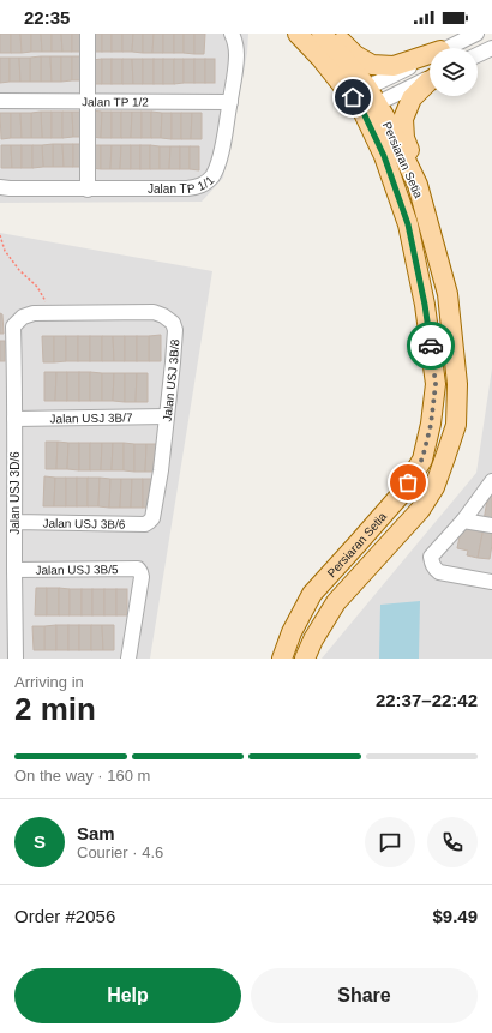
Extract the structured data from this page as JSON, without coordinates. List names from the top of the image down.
{
  "streets": {
    "main road": ["Persiaran Setia"],
    "street": [
      "Jalan TP 1/2",
      "Jalan TP 1/1",
      "Jalan USJ 3B/8",
      "Jalan USJ 3B/7",
      "Jalan USJ 3D/6",
      "Jalan USJ 3B/6",
      "Jalan USJ 3B/5"
    ]
  },
  "crossings": [
    ["Jalan TP 1/2", "Jalan TP 1/1"],
    ["Jalan USJ 3B/8", "Jalan USJ 3B/7"],
    ["Jalan USJ 3B/8", "Jalan USJ 3D/6"],
    ["Jalan USJ 3B/8", "Jalan USJ 3B/6"],
    ["Jalan USJ 3B/7", "Jalan USJ 3D/6"],
    ["Jalan USJ 3D/6", "Jalan USJ 3B/6"],
    ["Jalan USJ 3D/6", "Jalan USJ 3B/5"]
  ],
  "page": {
    "status": "22:35",
    "heading": ["2 min", "Arriving in", "22:37–22:42"],
    "panel": [
      "Sam",
      "Courier · 4.6",
      "Order #2056",
      "$9.49"
    ],
    "bar": "On the way · 160 m",
    "round": "S",
    "buttons": ["Help", "Share"]
  }
}
